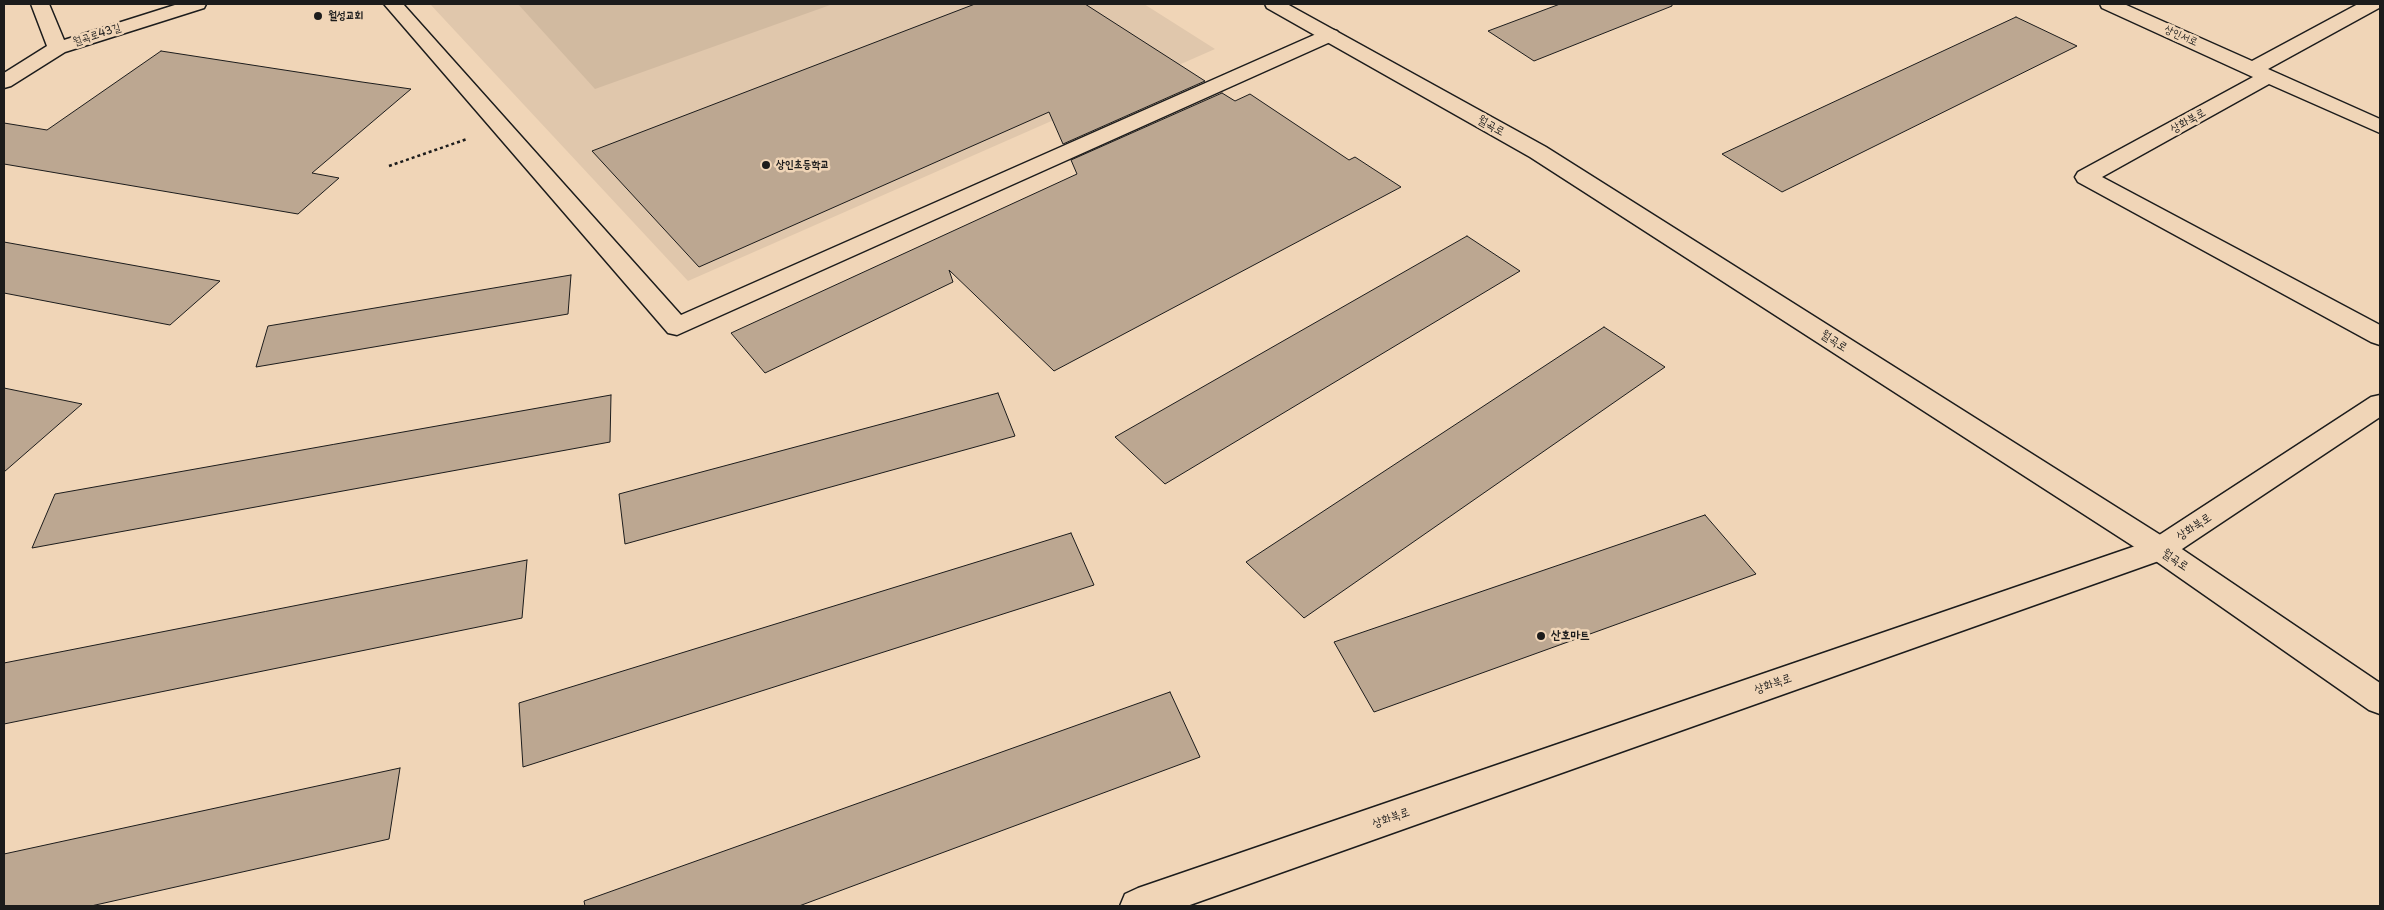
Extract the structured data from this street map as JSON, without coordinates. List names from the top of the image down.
{
  "streets": {
    "street": [
      "월곡로43길",
      "상인서로",
      "상화북로",
      "월곡로"
    ]
  },
  "crossings": [
    ["상인서로", "상화북로"],
    ["상화북로", "월곡로"]
  ],
  "places": ["월성교회", "상인초등학교", "산호마트"]
}
